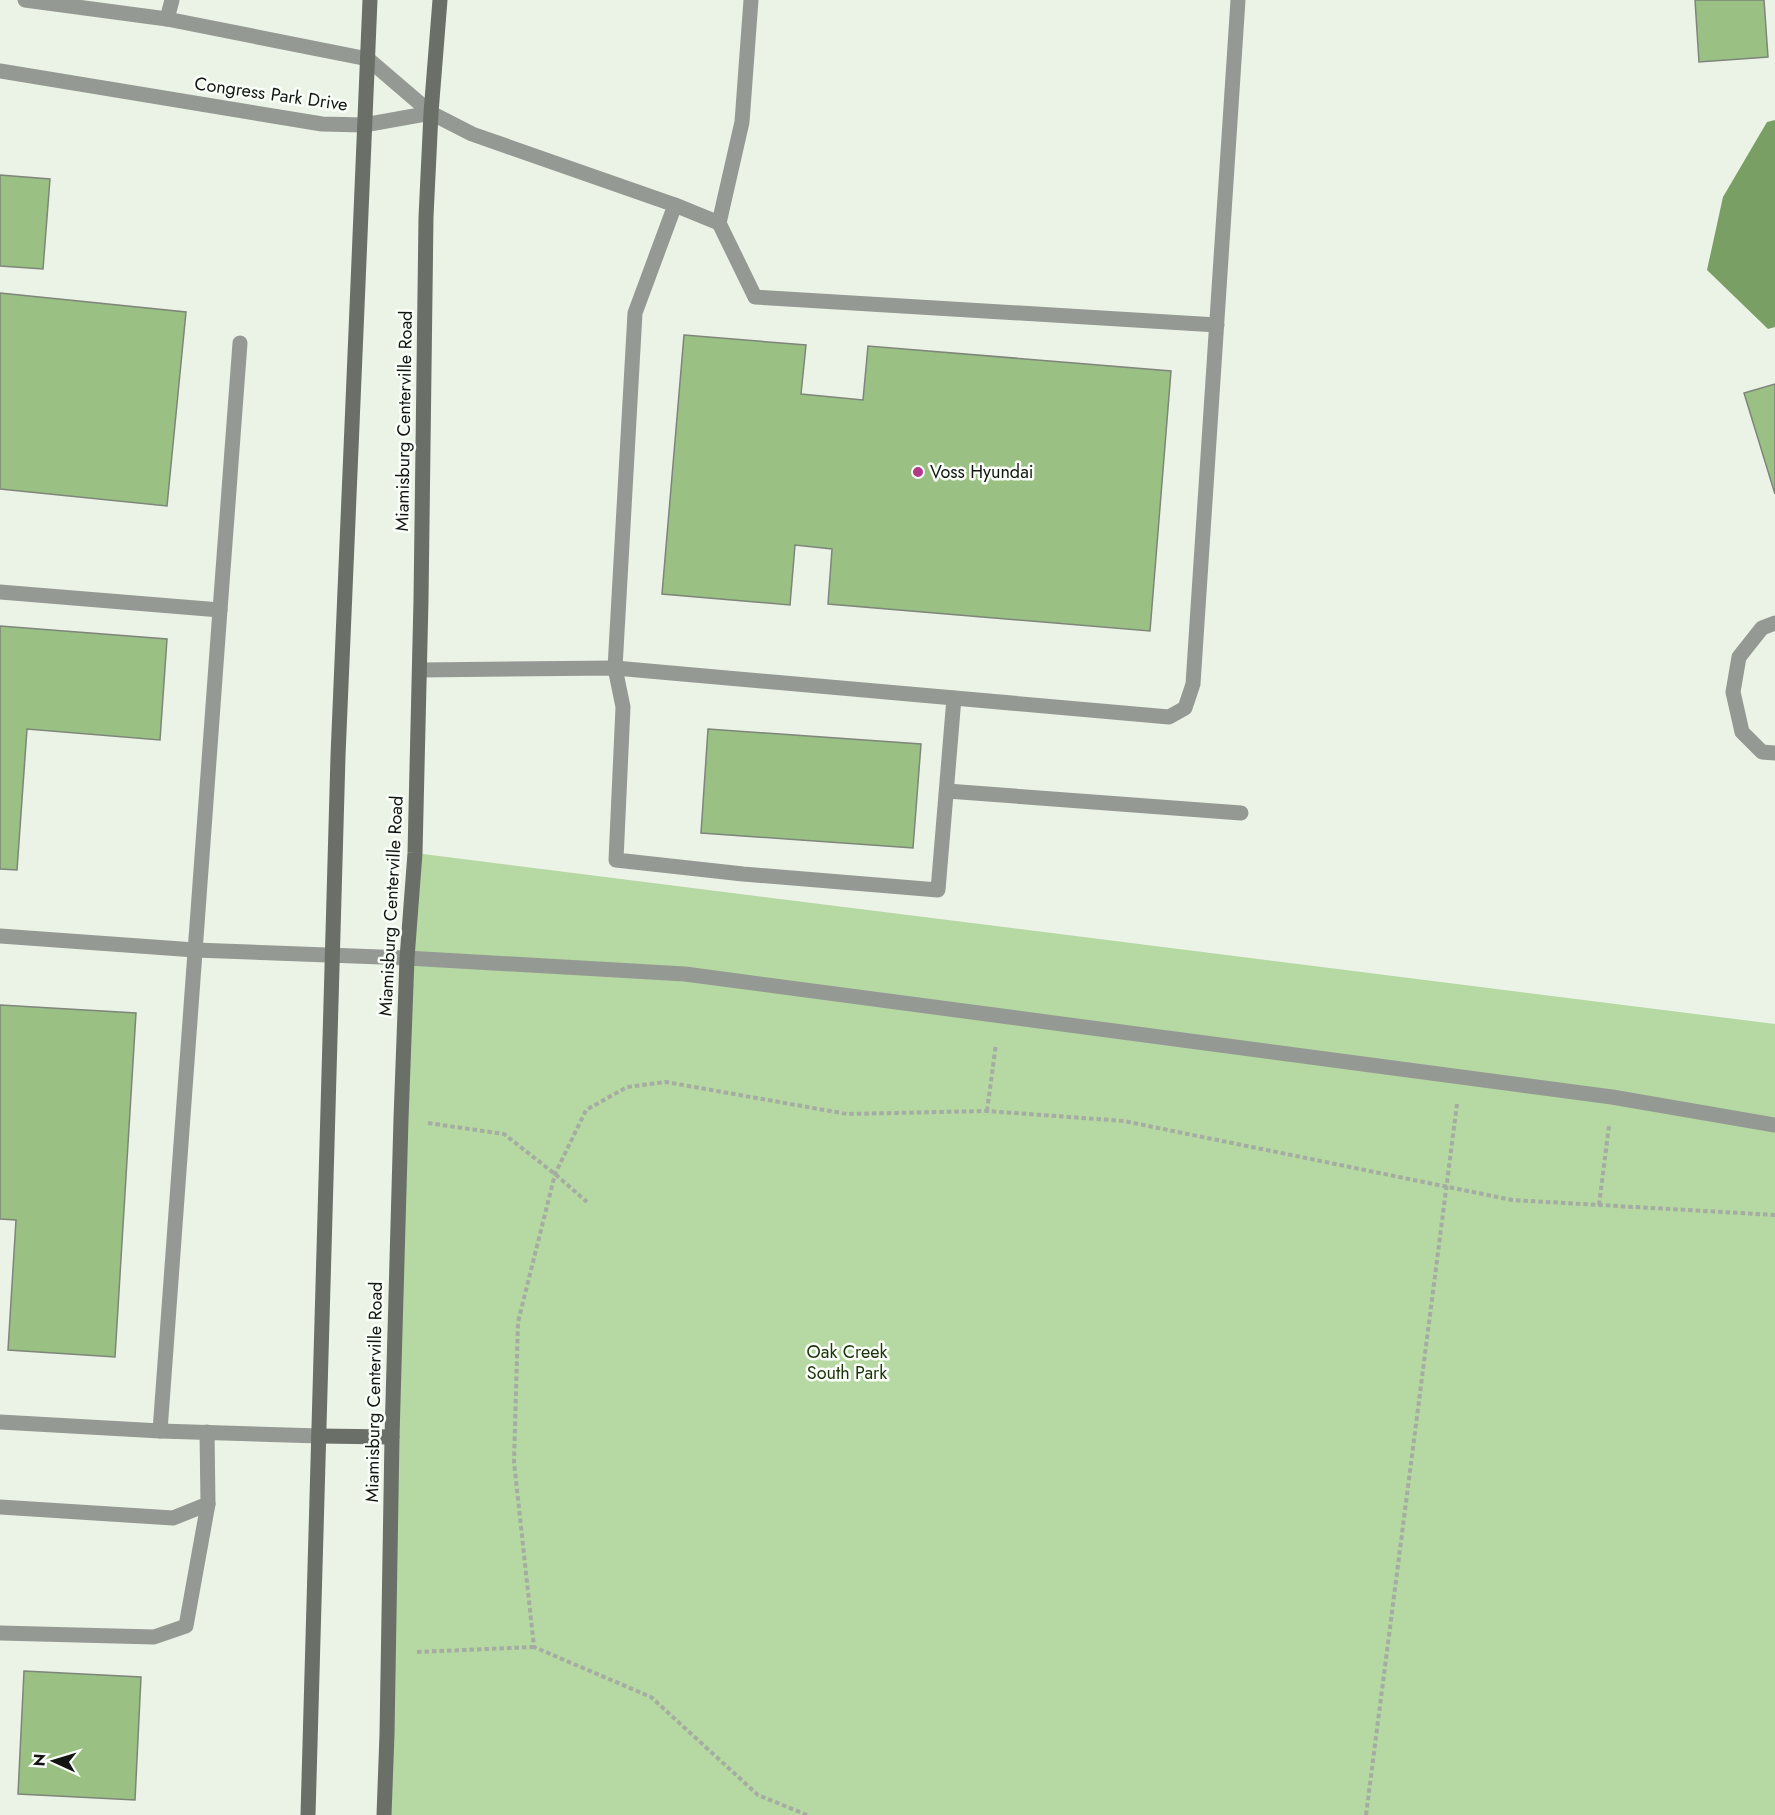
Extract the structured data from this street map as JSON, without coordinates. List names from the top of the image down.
{
  "streets": {
    "main road": ["Miamisburg Centerville Road"],
    "street": ["Congress Park Drive"]
  },
  "crossings": [
    ["Congress Park Drive", "Miamisburg Centerville Road"]
  ],
  "parks": ["Oak Creek South Park"],
  "places": ["Voss Hyundai"],
  "north": "left"
}
